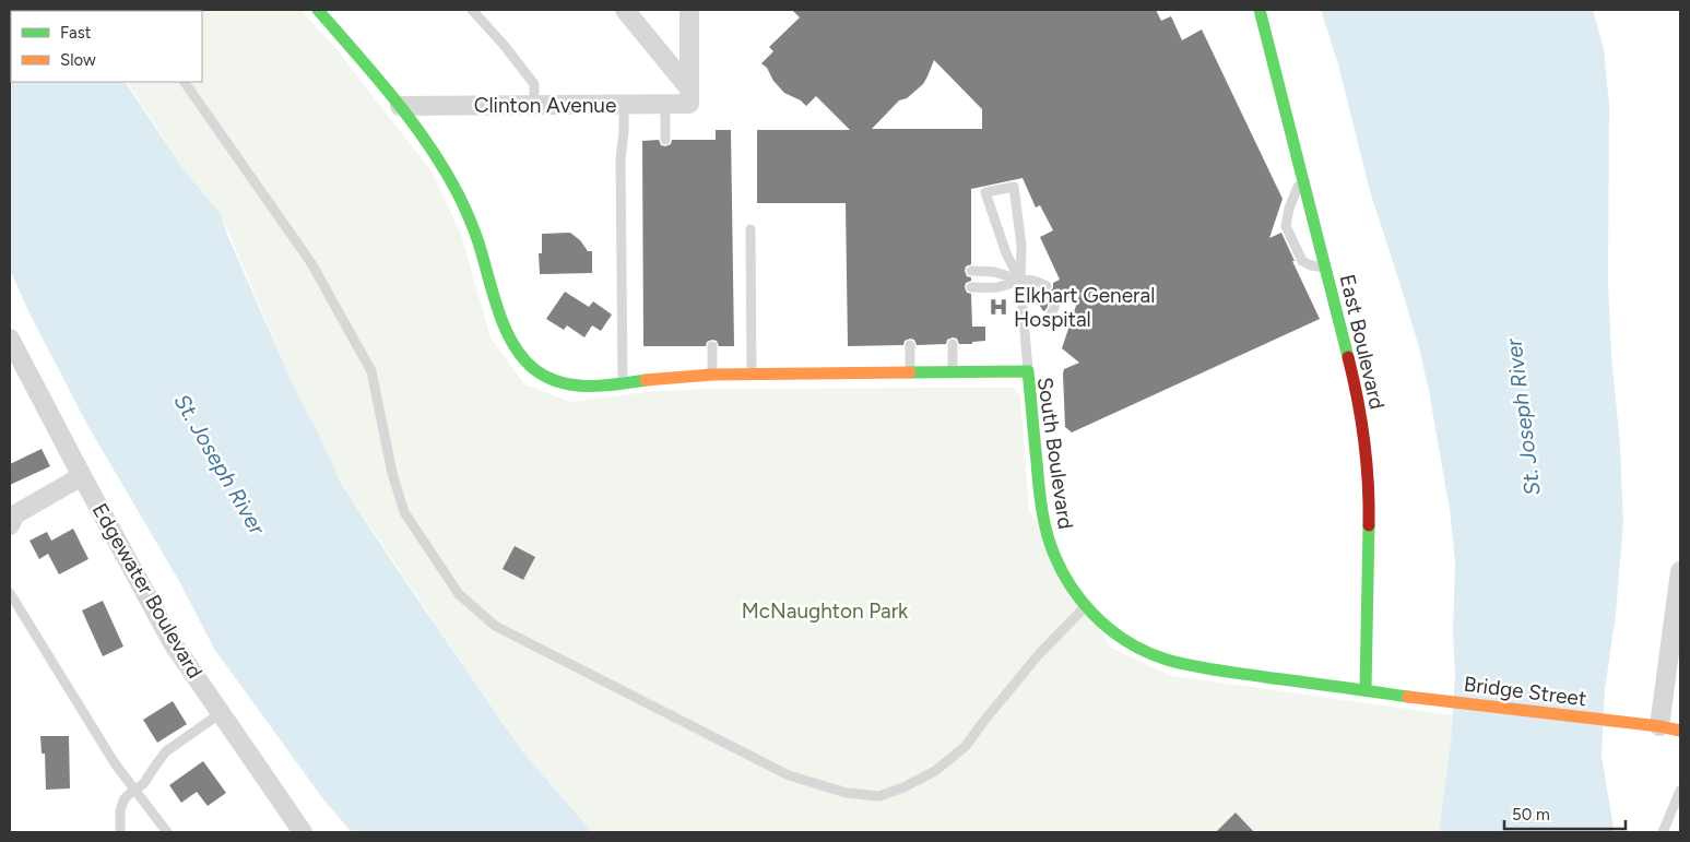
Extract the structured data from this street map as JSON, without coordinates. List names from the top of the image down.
{
  "streets": {
    "street": [
      "Clinton Avenue",
      "East Boulevard",
      "South Boulevard",
      "Edgewater Boulevard",
      "Bridge Street"
    ]
  },
  "crossings": [
    ["Clinton Avenue", "South Boulevard"],
    ["East Boulevard", "South Boulevard"],
    ["East Boulevard", "Bridge Street"],
    ["South Boulevard", "Bridge Street"]
  ],
  "water": ["St. Joseph River"],
  "parks": ["McNaughton Park"],
  "places": {
    "hospital": ["Elkhart General Hospital"]
  },
  "legend": ["Fast", "Slow"],
  "scale_bar": "50 m"
}
